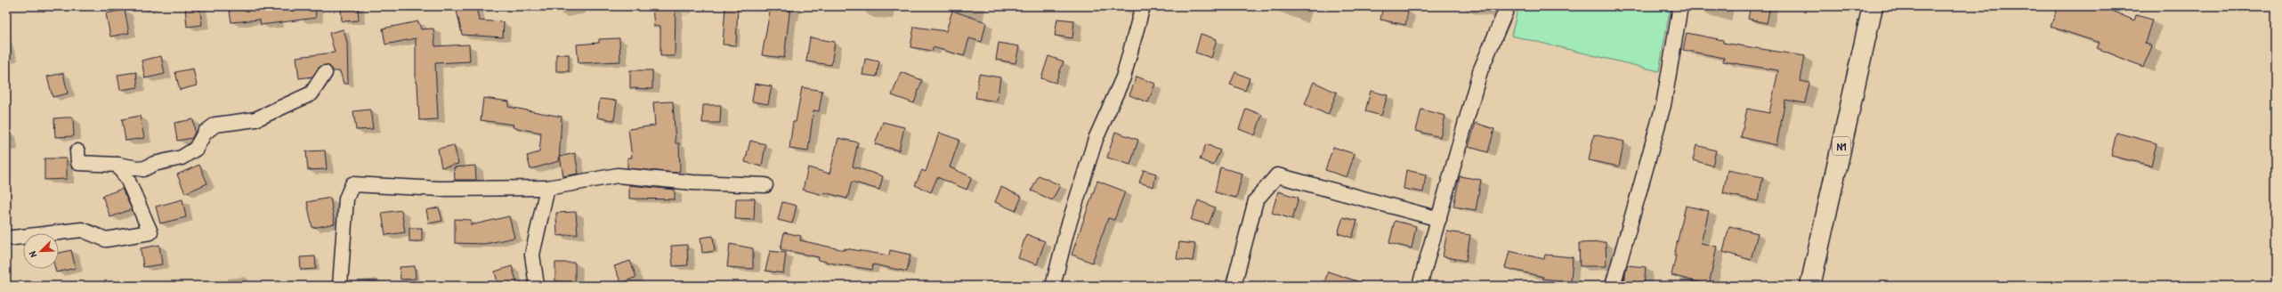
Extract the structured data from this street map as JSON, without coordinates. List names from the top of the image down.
{
  "streets": {
    "highway": ["N1"]
  },
  "north": "bottom left"
}
